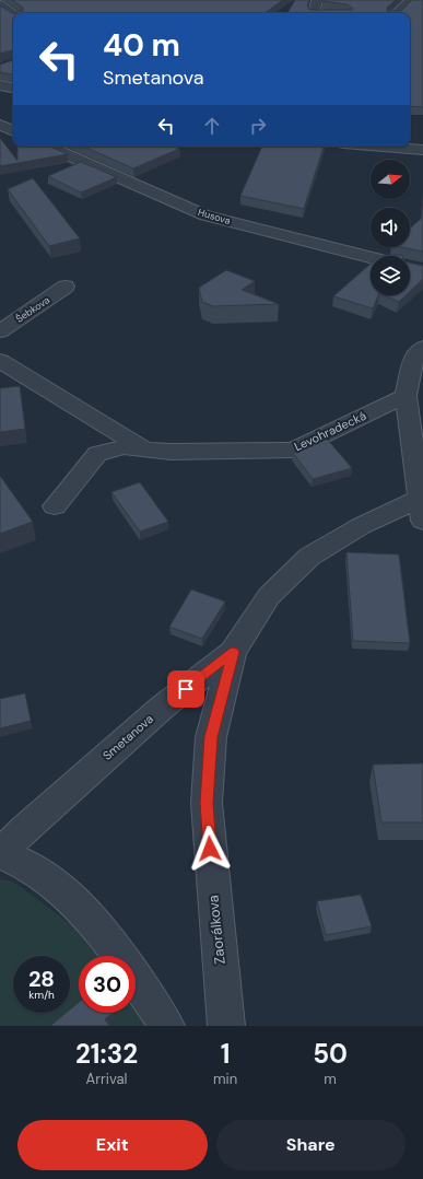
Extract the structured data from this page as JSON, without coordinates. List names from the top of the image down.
{
  "streets": {
    "street": [
      "Husova",
      "Šebkova",
      "Levohradecká",
      "Smetanova",
      "Zaorálkova"
    ]
  },
  "crossings": [
    ["Smetanova", "Zaorálkova"]
  ],
  "north": "right",
  "page": {
    "turn": ["40 m", "Smetanova"],
    "speed": "28 km/h",
    "limit": "30",
    "eta": [
      "21:32",
      "Arrival",
      "1",
      "min",
      "50",
      "m"
    ],
    "buttons": ["Exit", "Share"]
  }
}
